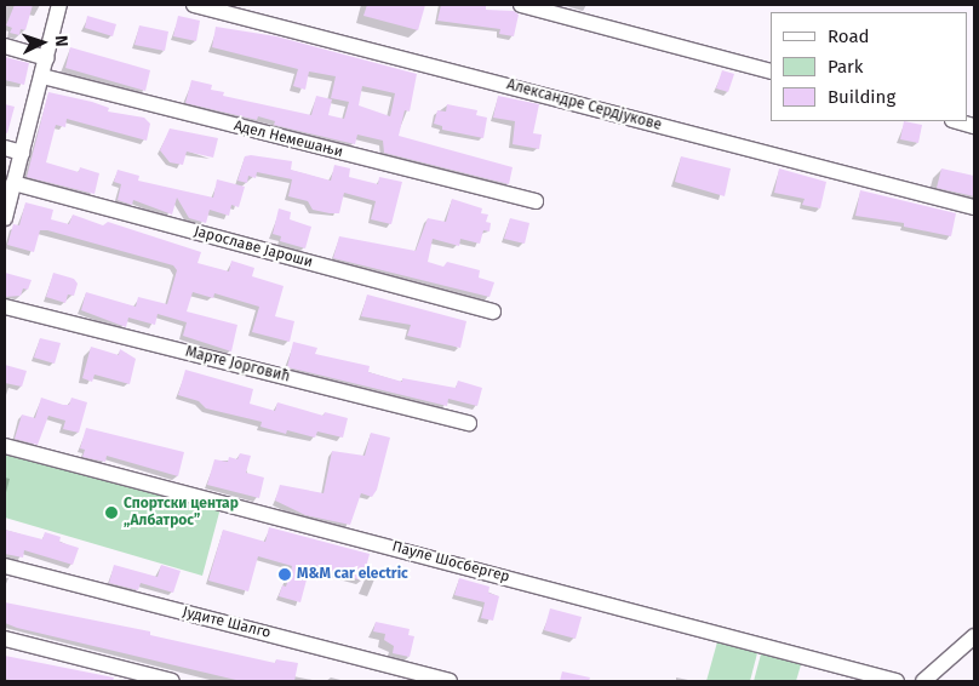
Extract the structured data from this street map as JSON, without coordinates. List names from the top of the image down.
{
  "streets": {
    "street": [
      "Александре Сердјукове",
      "Адел Немешањи",
      "Јарославе Јароши",
      "Марте Јорговић",
      "Пауле Шосбергер",
      "Јудите Шалго"
    ]
  },
  "places": ["Спортски центар „Албатрос”", "M&M car electric"],
  "legend": ["Road", "Park", "Building"],
  "north": "right"
}
